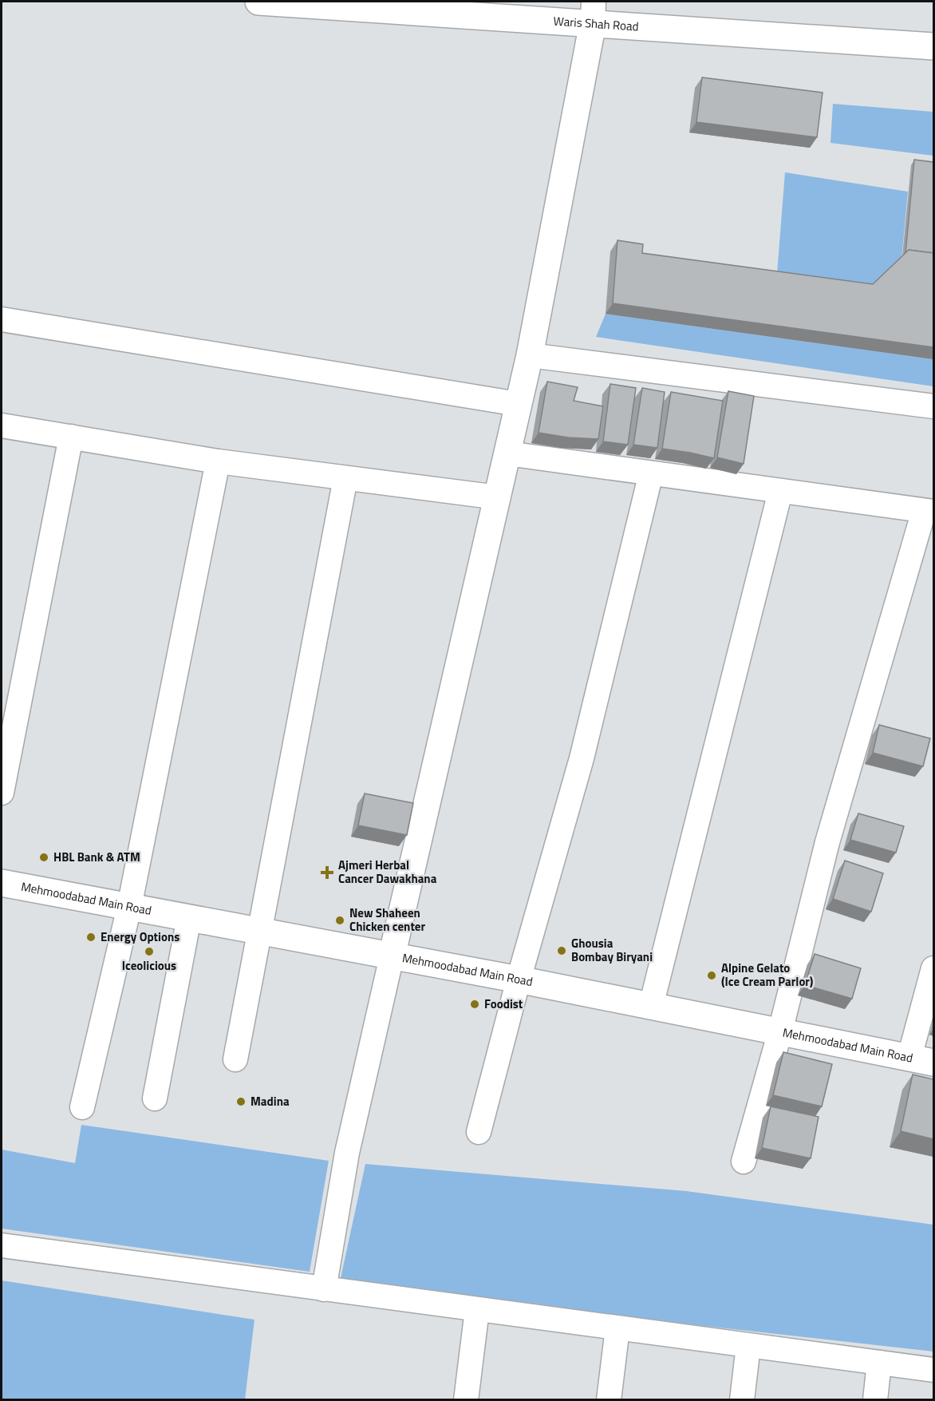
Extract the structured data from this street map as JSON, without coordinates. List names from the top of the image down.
{
  "streets": {
    "main road": ["Waris Shah Road", "Mehmoodabad Main Road"]
  },
  "places": {
    "other": [
      "HBL Bank & ATM",
      "New Shaheen Chicken center",
      "Energy Options",
      "Ghousia Bombay Biryani",
      "Iceolicious",
      "Alpine Gelato (Ice Cream Parlor)",
      "Foodist",
      "Madina"
    ],
    "health": ["Ajmeri Herbal Cancer Dawakhana"]
  }
}
